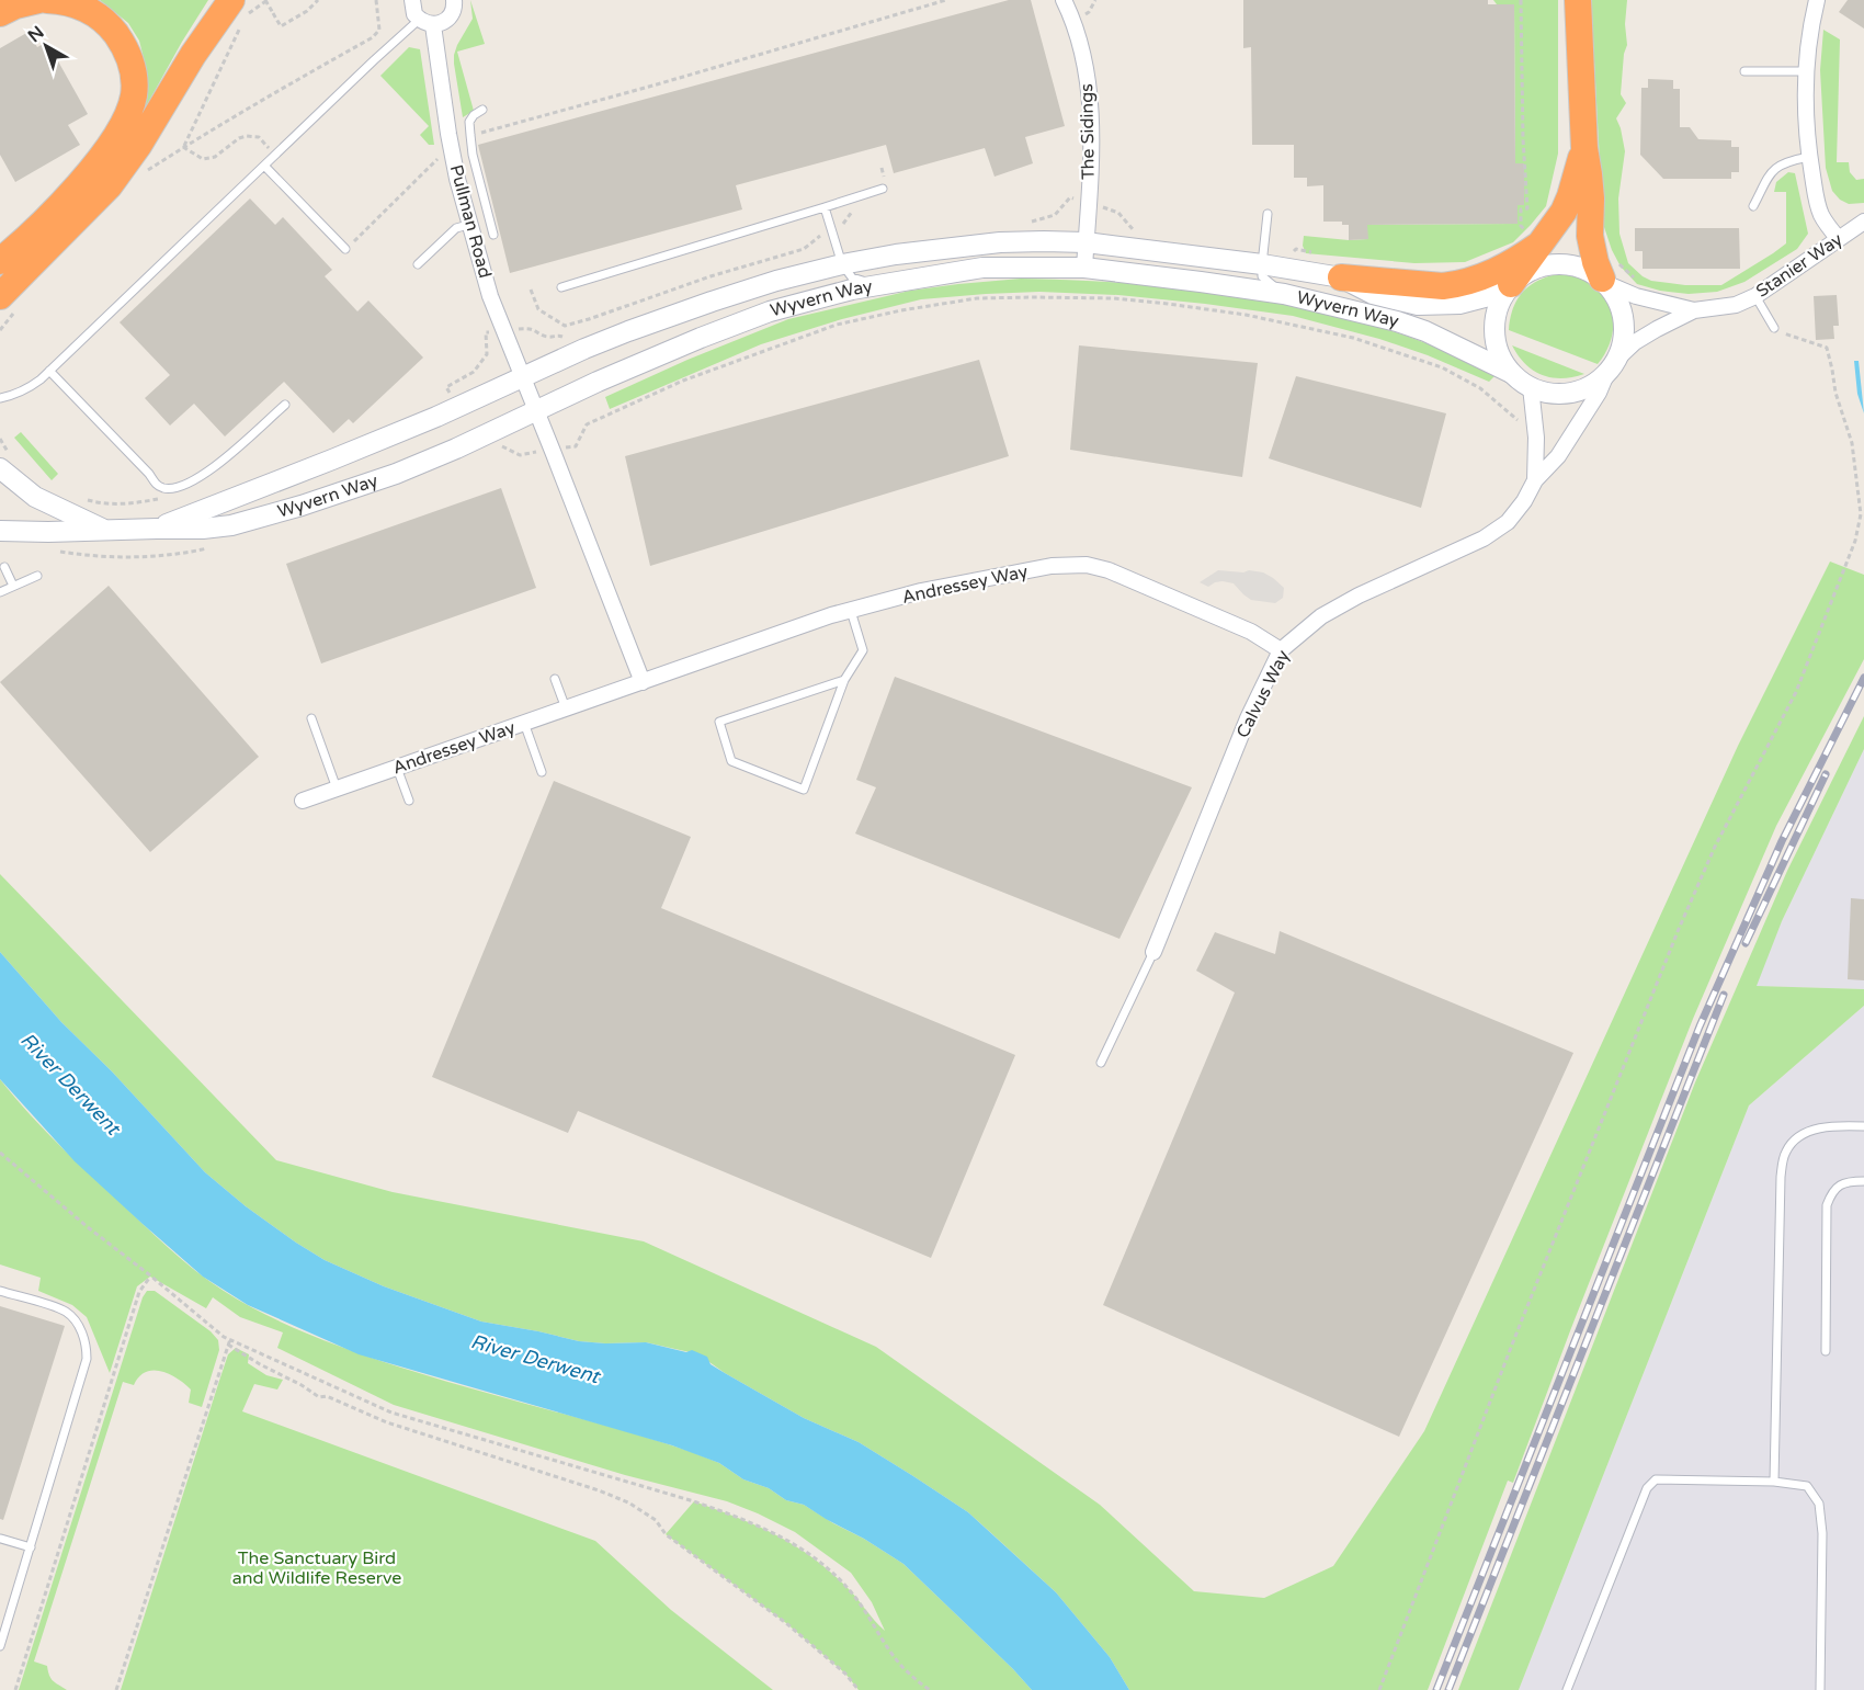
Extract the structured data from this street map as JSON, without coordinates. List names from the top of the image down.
{
  "streets": {
    "street": [
      "The Sidings",
      "Pullman Road",
      "Stanier Way",
      "Wyvern Way",
      "Andressey Way",
      "Calvus Way"
    ]
  },
  "crossings": [
    ["The Sidings", "Wyvern Way"],
    ["Pullman Road", "Wyvern Way"],
    ["Stanier Way", "Wyvern Way"],
    ["Stanier Way", "Calvus Way"],
    ["Wyvern Way", "Calvus Way"],
    ["Andressey Way", "Calvus Way"]
  ],
  "water": ["River Derwent"],
  "parks": ["The Sanctuary Bird and Wildlife Reserve"],
  "north": "top left"
}
